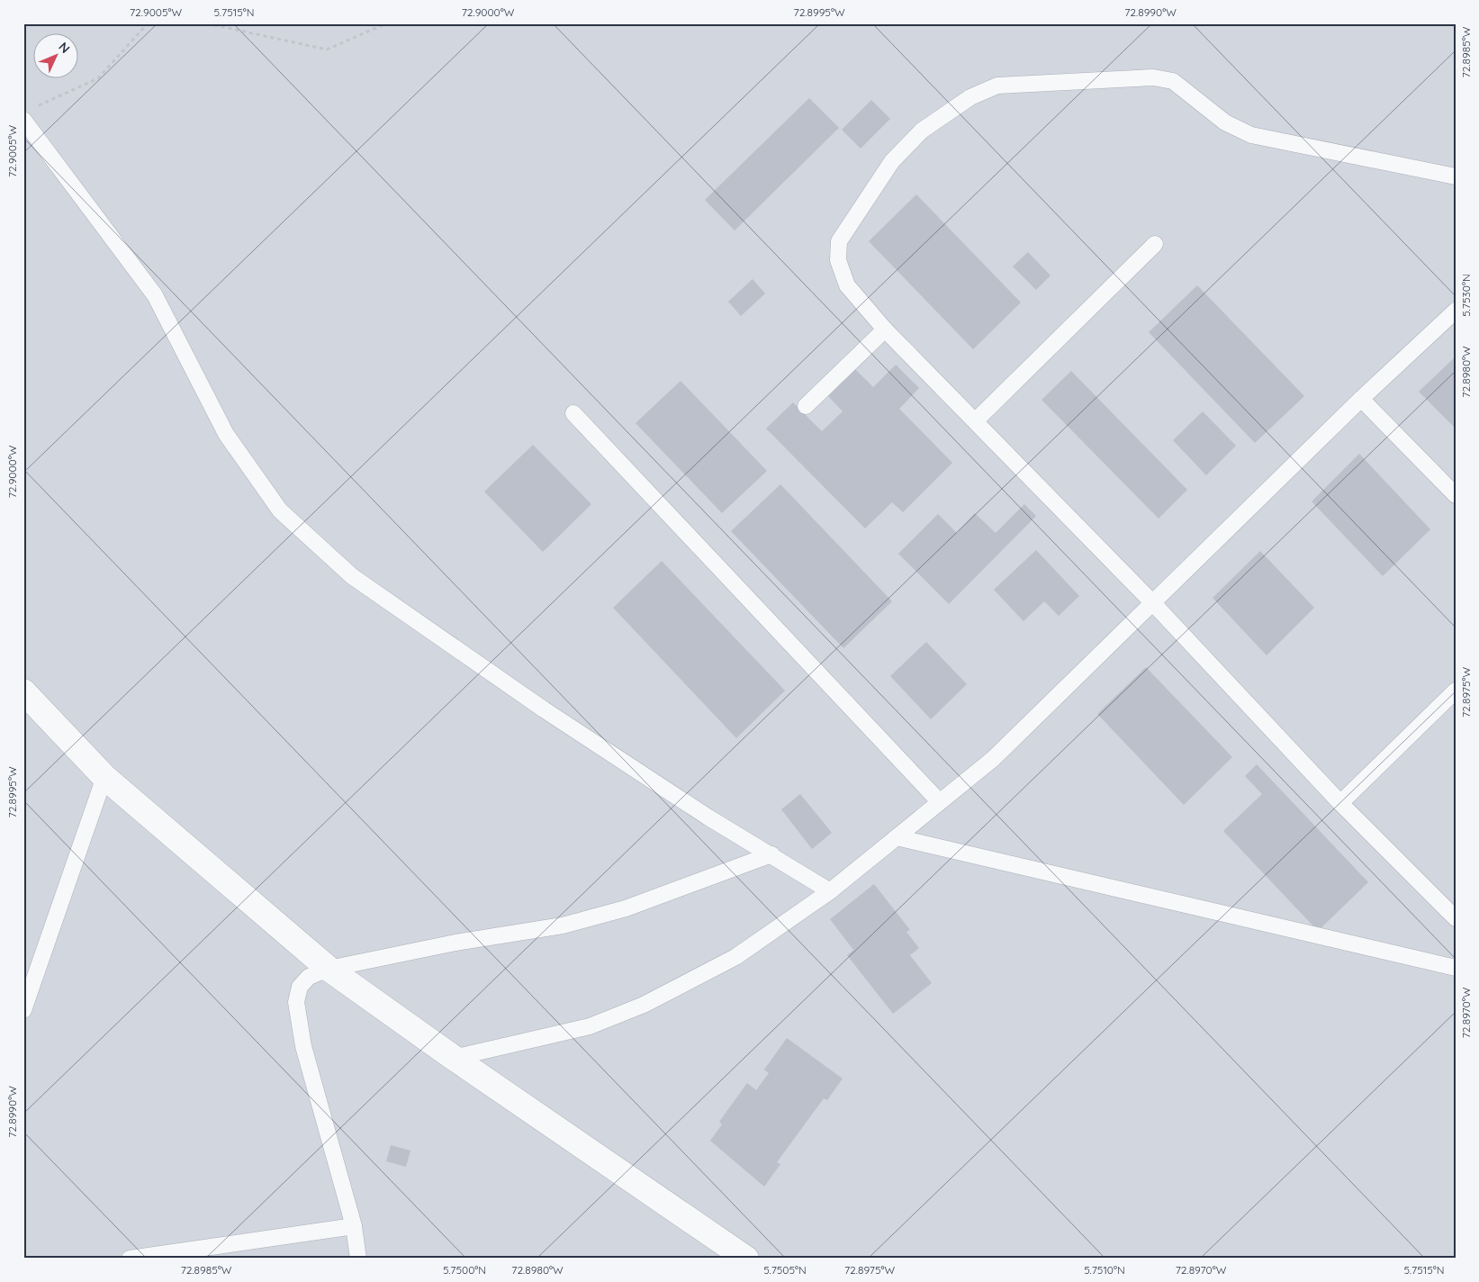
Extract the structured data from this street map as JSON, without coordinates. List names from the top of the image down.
{
  "north": "top right",
  "coordinates": [
    "72.9005°W",
    "5.7515°N",
    "72.9000°W",
    "72.8995°W",
    "72.8990°W",
    "72.8985°W",
    "5.7530°N",
    "72.8980°W",
    "72.8975°W",
    "72.8970°W",
    "5.7500°N",
    "5.7505°N",
    "5.7510°N"
  ]
}
